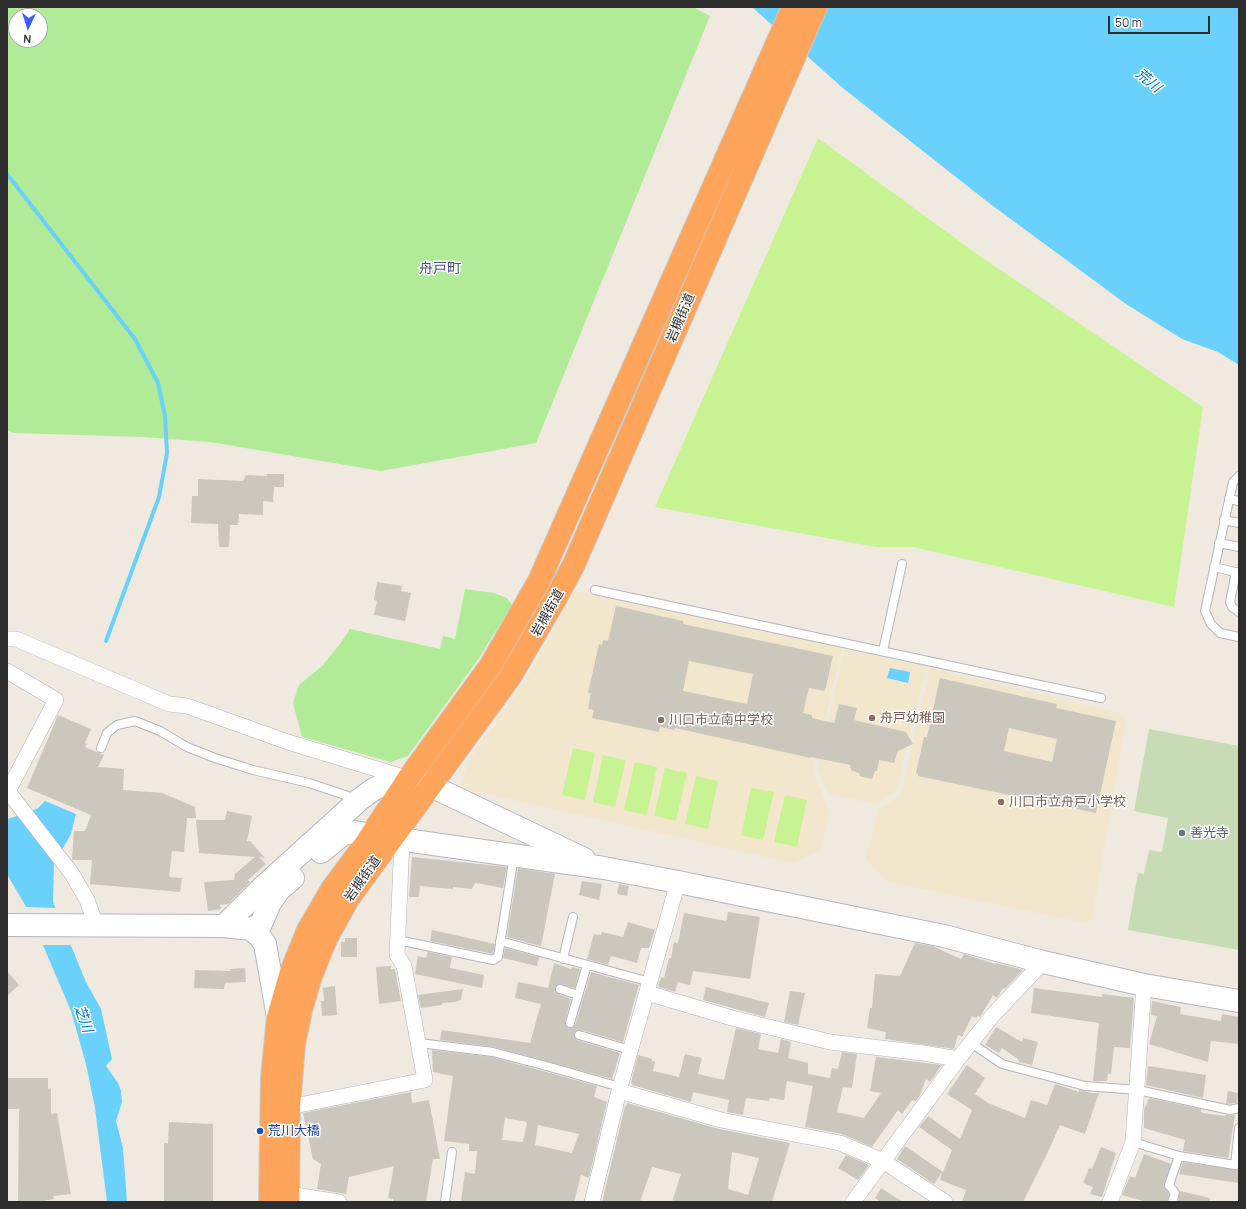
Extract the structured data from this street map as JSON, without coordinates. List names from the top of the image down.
{
  "streets": {
    "highway": ["岩槻街道"]
  },
  "districts": ["舟戸町"],
  "water": ["荒川", "芝川"],
  "places": [
    "舟戸幼稚園",
    "川口市立南中学校",
    "川口市立舟戸小学校",
    "善光寺",
    "荒川大橋"
  ],
  "scale_bar": "50 m",
  "north": "bottom"
}
